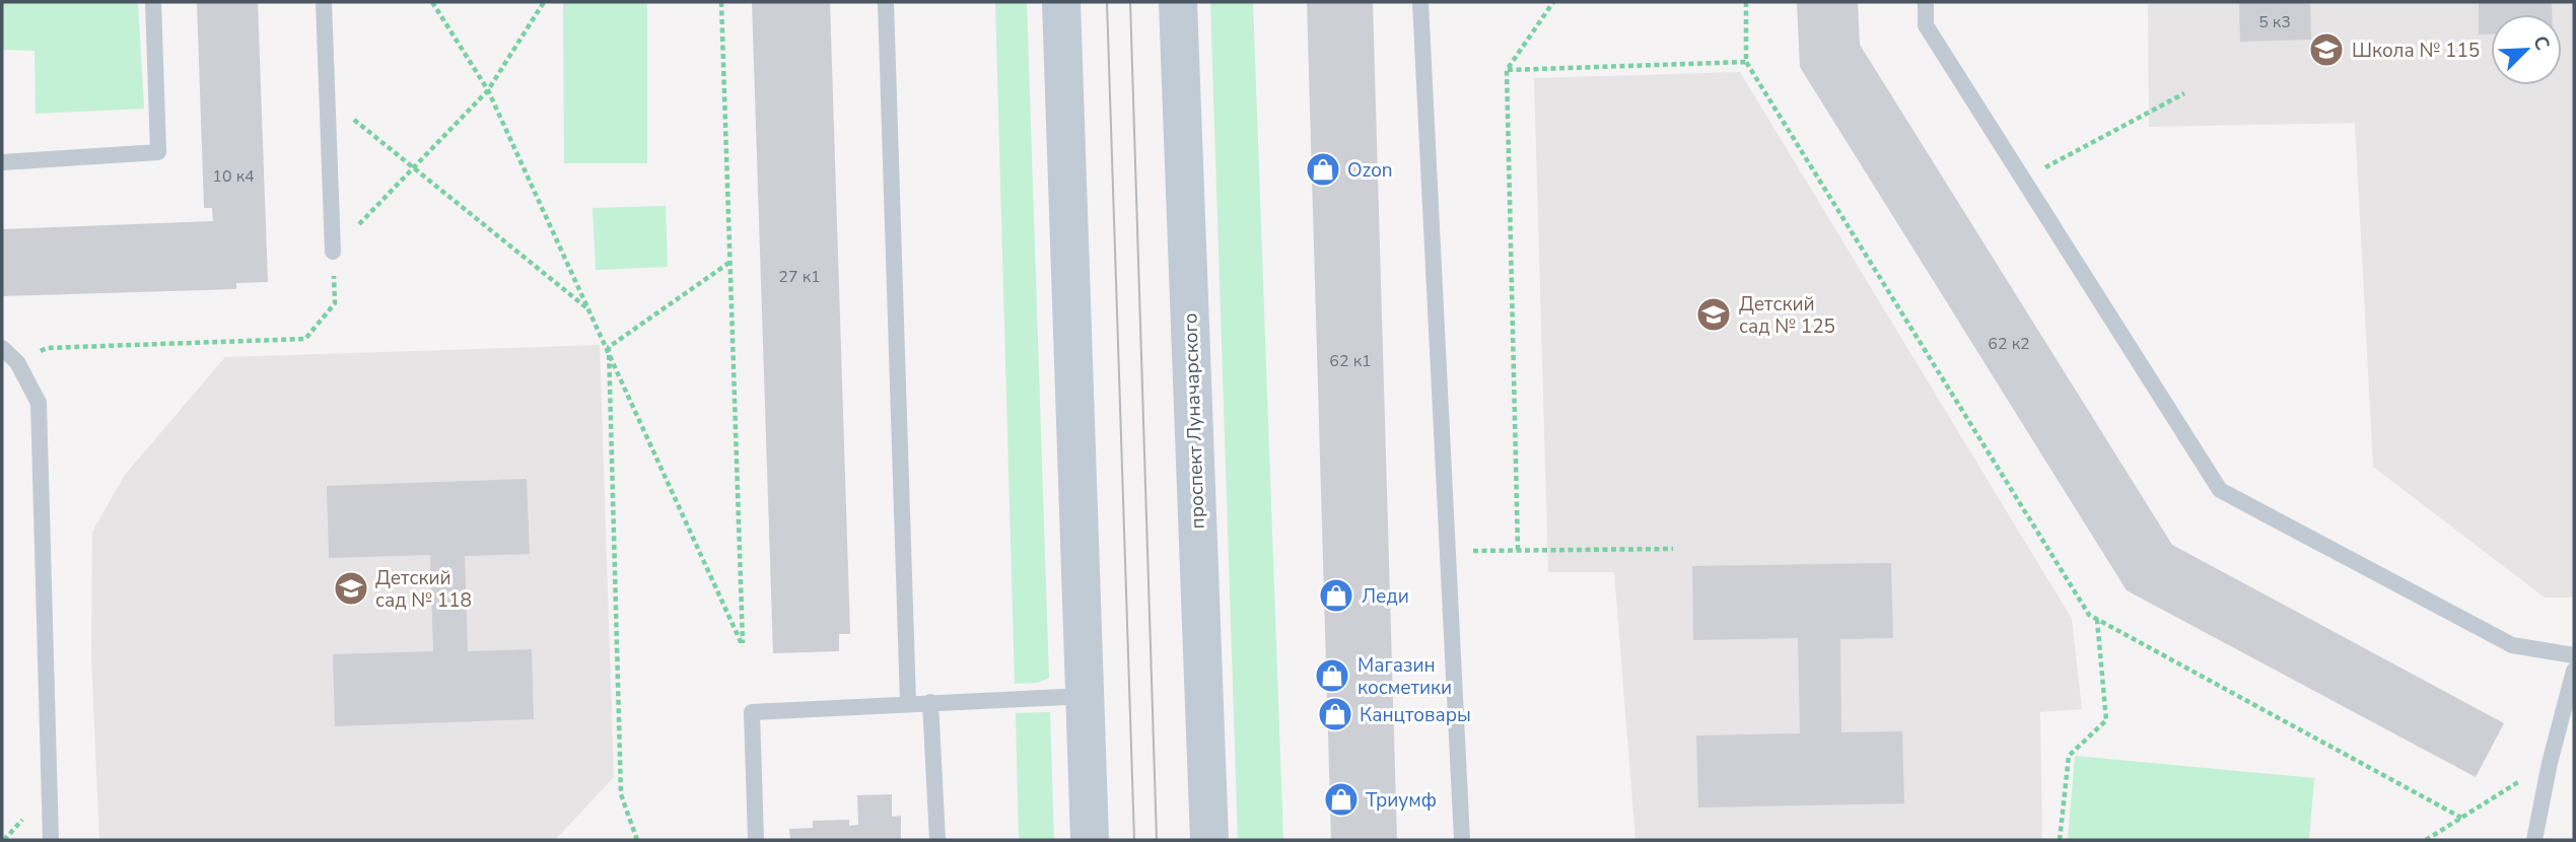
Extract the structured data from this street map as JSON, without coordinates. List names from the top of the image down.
{
  "streets": {
    "main road": ["проспект Луначарского"]
  },
  "places": {
    "school or university": ["Школа № 115", "Детский сад № 125", "Детский сад № 118"],
    "shop": [
      "Ozon",
      "Леди",
      "Магазин косметики",
      "Канцтовары",
      "Триумф"
    ]
  },
  "house_numbers": [
    "5 к3",
    "10 к4",
    "27 к1",
    "62 к2",
    "62 к1"
  ],
  "north": "top right"
}
